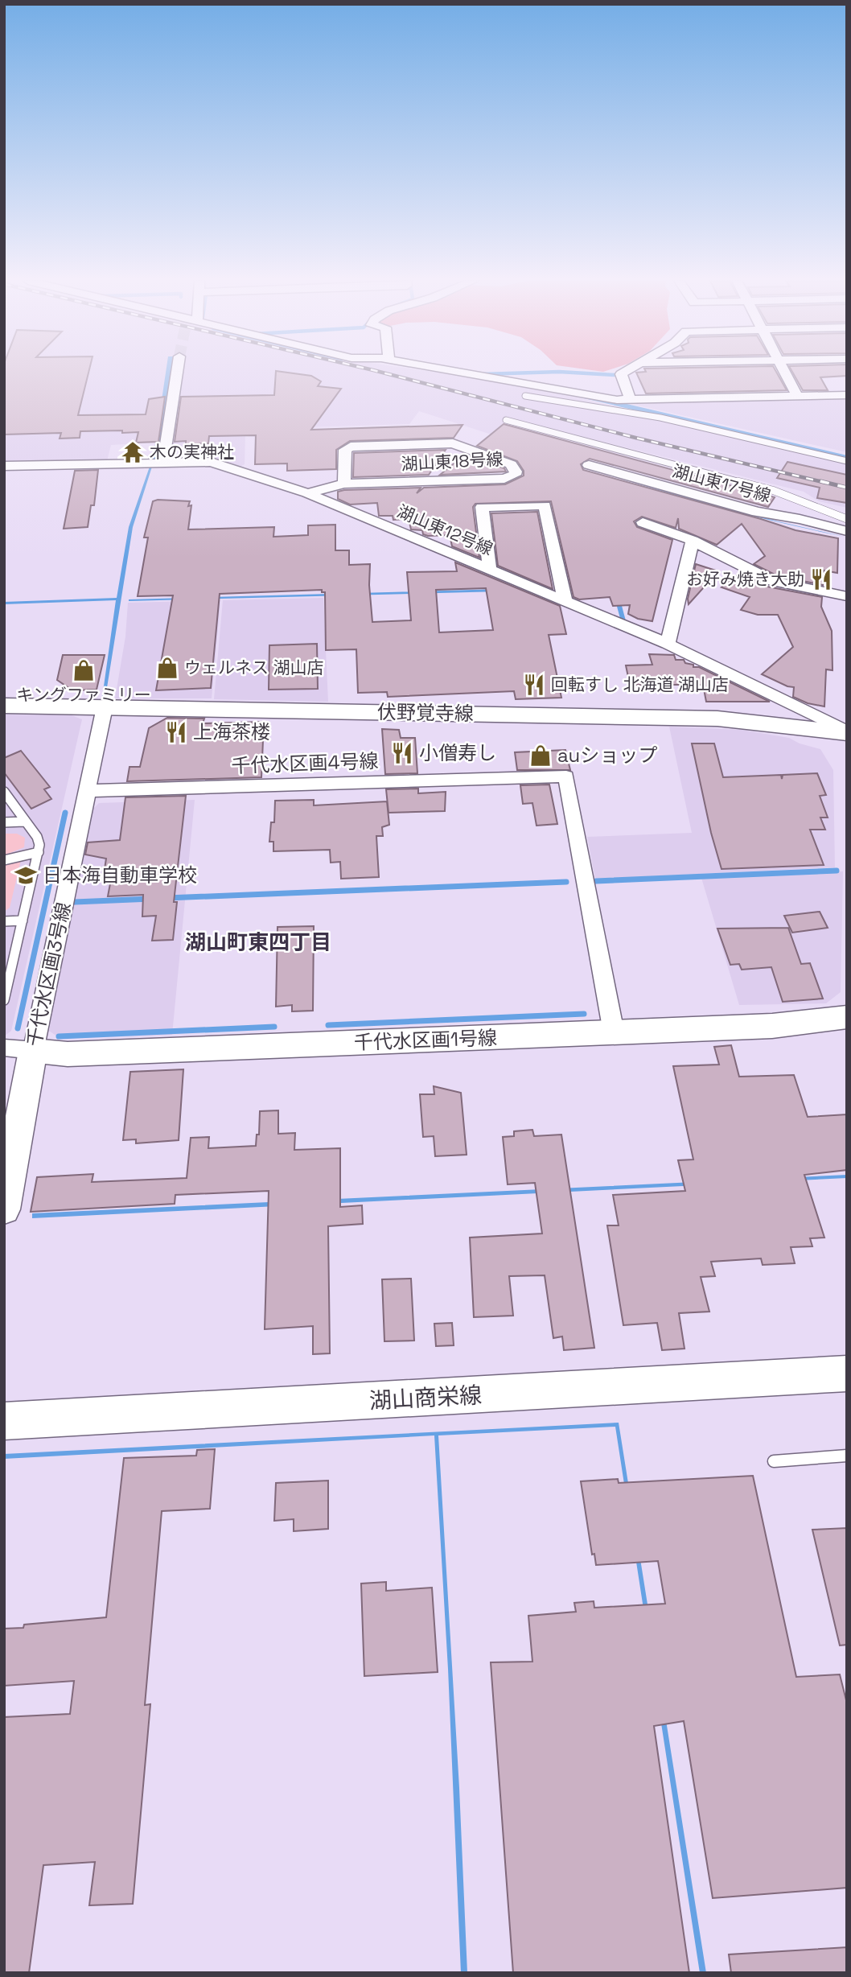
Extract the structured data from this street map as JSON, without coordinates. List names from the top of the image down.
{
  "streets": {
    "street": [
      "湖山東18号線",
      "湖山東17号線",
      "湖山東12号線",
      "伏野覚寺線",
      "千代水区画4号線",
      "千代水区画3号線",
      "千代水区画1号線",
      "湖山商栄線"
    ]
  },
  "crossings": [
    ["湖山東18号線", "湖山東12号線"],
    ["湖山東12号線", "伏野覚寺線"],
    ["伏野覚寺線", "千代水区画3号線"],
    ["千代水区画4号線", "千代水区画3号線"],
    ["千代水区画4号線", "千代水区画1号線"],
    ["千代水区画3号線", "千代水区画1号線"]
  ],
  "districts": ["湖山町東四丁目"],
  "places": {
    "temple": ["木の実神社"],
    "restaurant": [
      "お好み焼き大助",
      "回転すし 北海道 湖山店",
      "上海茶楼",
      "小僧寿し"
    ],
    "shop": ["ウェルネス 湖山店", "キングファミリー", "auショップ"],
    "school or university": ["日本海自動車学校"]
  }
}
